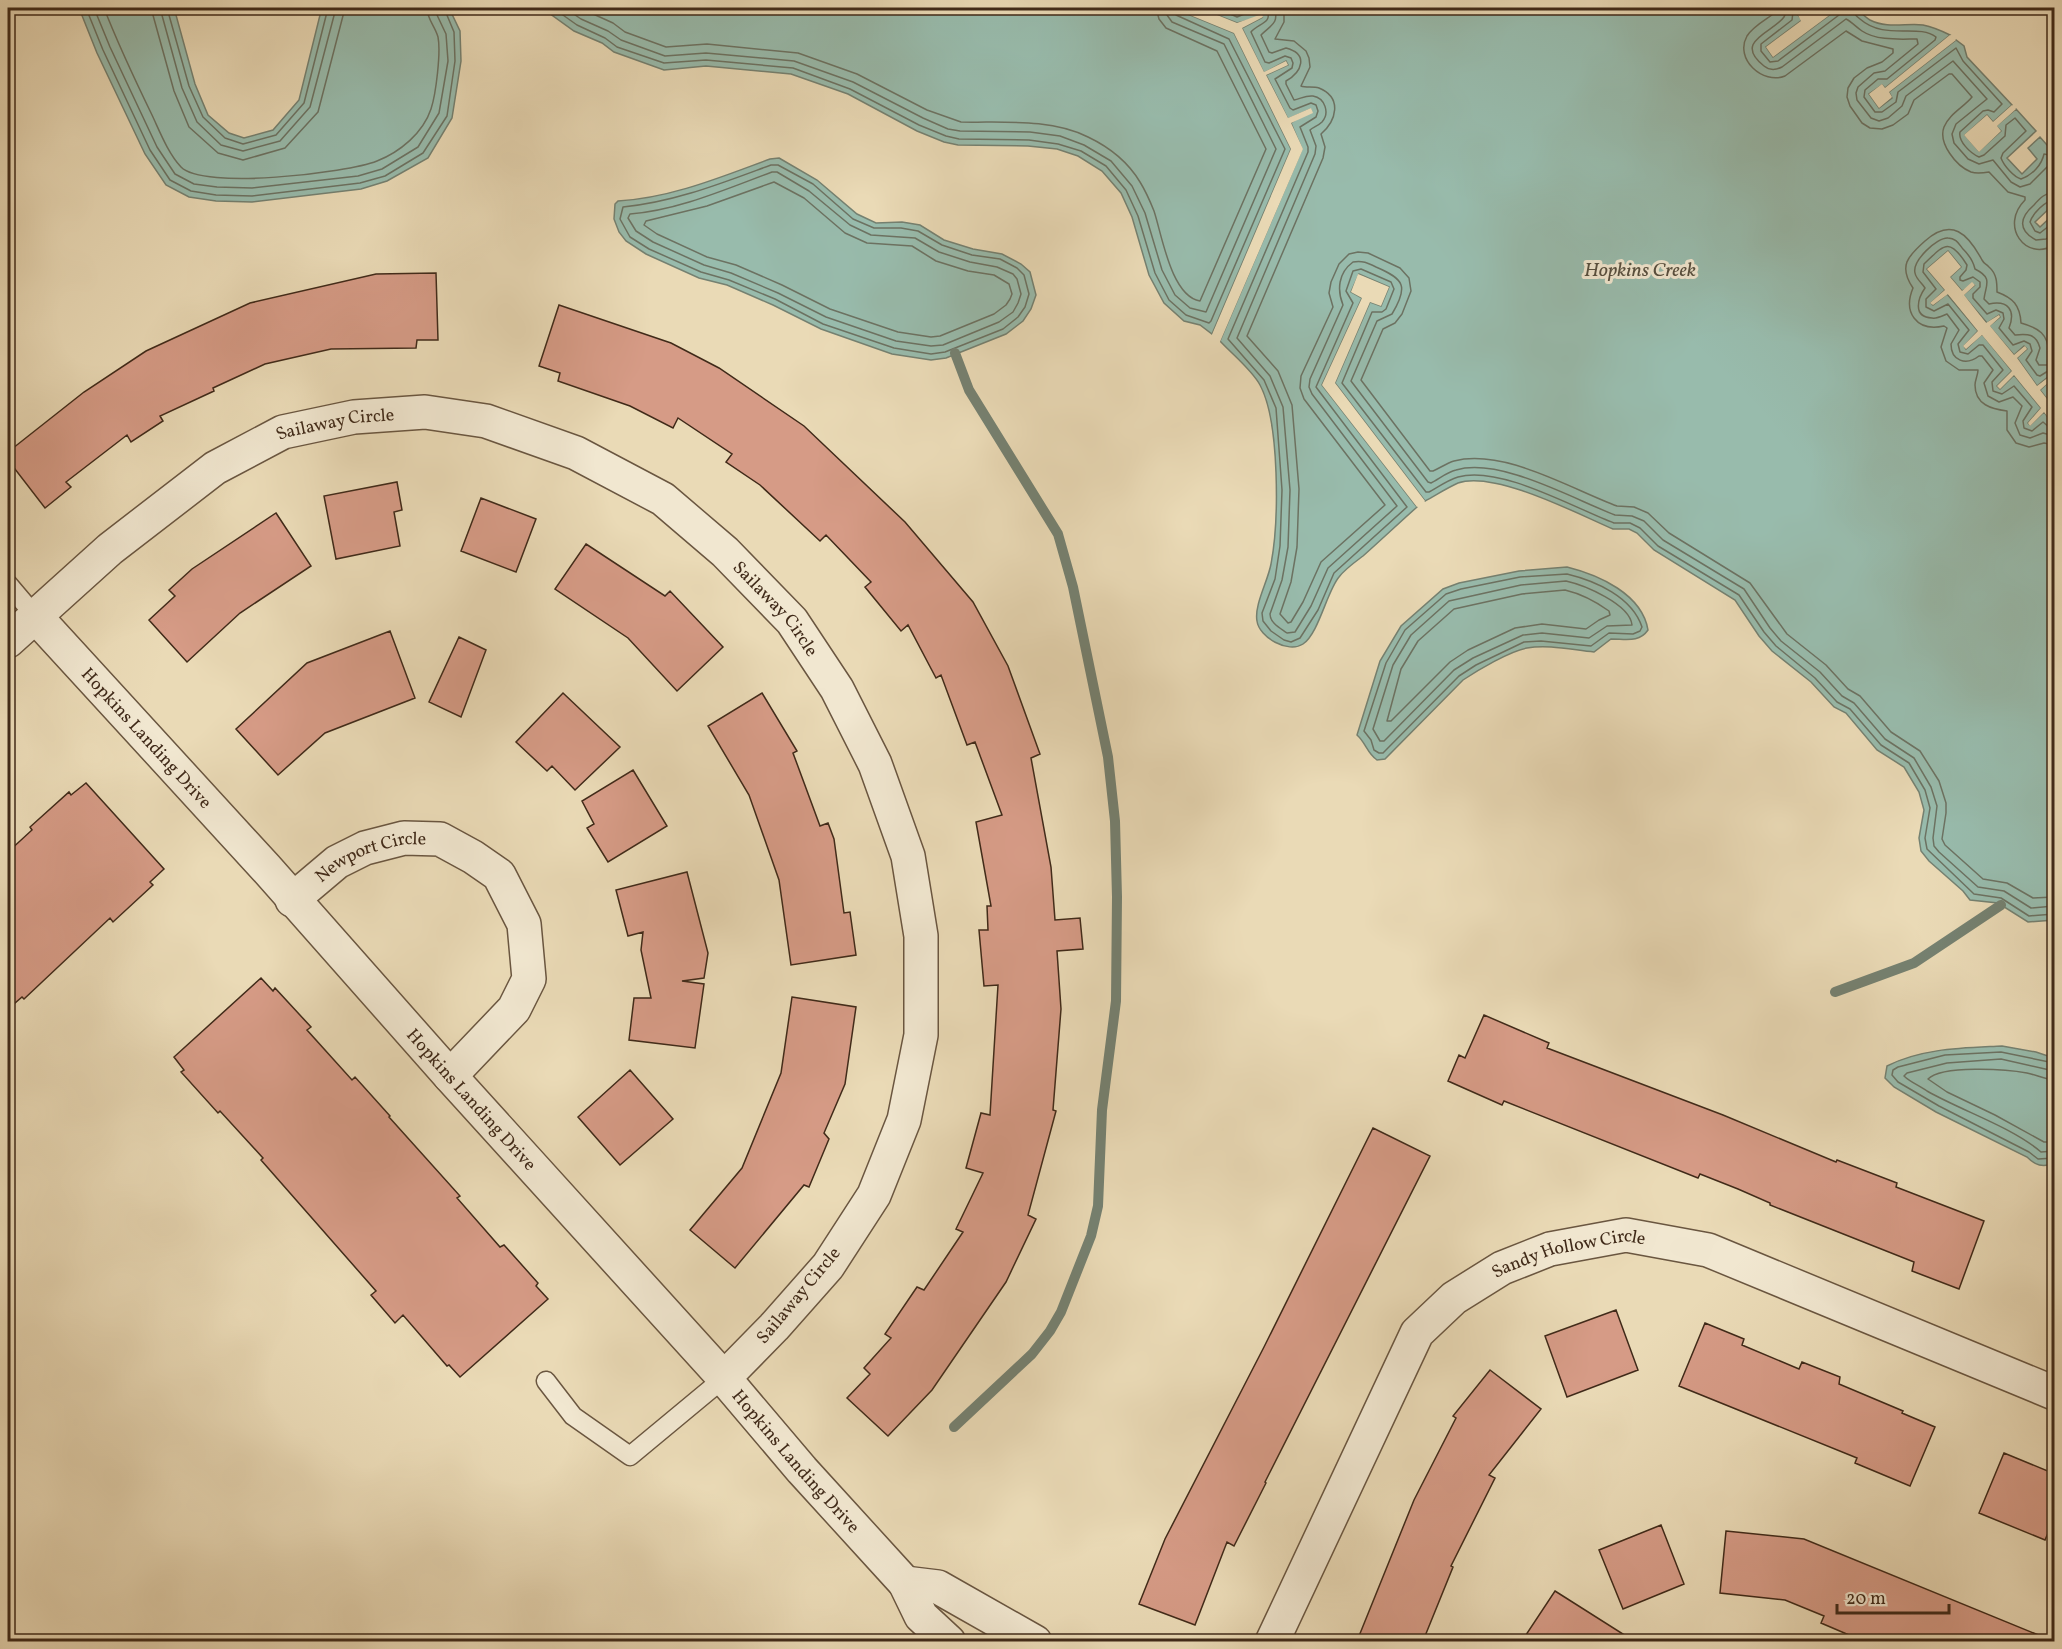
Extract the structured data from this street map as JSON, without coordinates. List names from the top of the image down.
{
  "streets": {
    "street": [
      "Sailaway Circle",
      "Hopkins Landing Drive",
      "Newport Circle",
      "Sandy Hollow Circle"
    ]
  },
  "crossings": [
    ["Sailaway Circle", "Hopkins Landing Drive"],
    ["Hopkins Landing Drive", "Newport Circle"]
  ],
  "water": ["Hopkins Creek"],
  "scale_bar": "20 m"
}
